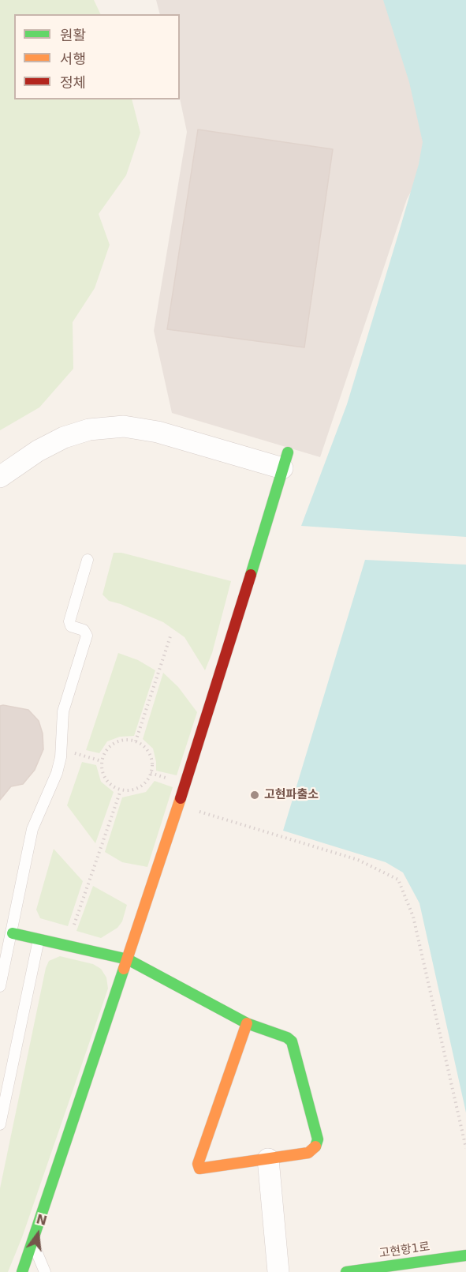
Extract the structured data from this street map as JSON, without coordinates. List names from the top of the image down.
{
  "streets": {
    "street": ["고현항1로"]
  },
  "places": ["고현파출소"],
  "legend": ["원활", "서행", "정체"],
  "north": "top"
}
